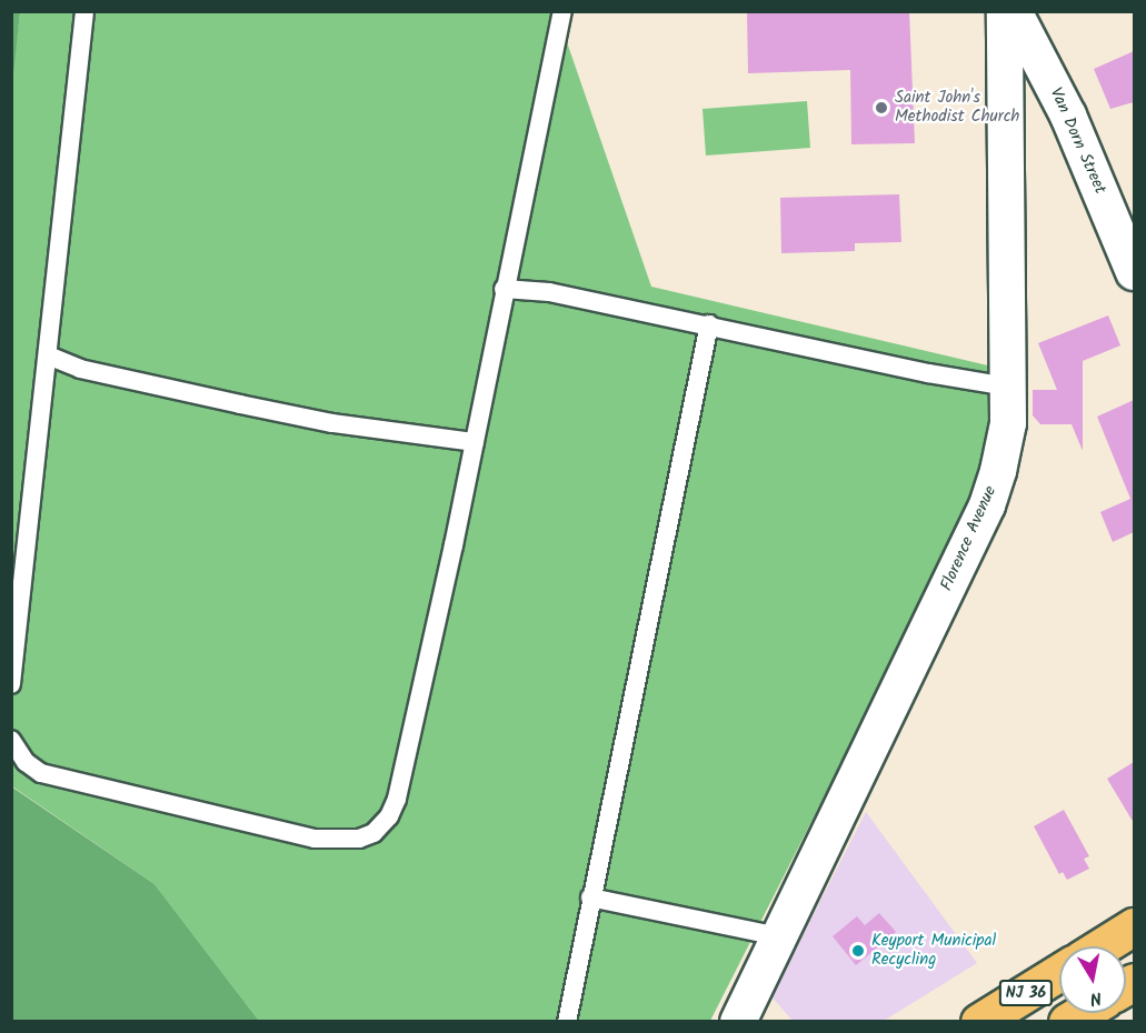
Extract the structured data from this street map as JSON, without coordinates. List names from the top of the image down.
{
  "streets": {
    "highway": ["NJ 36"],
    "street": ["Van Dorn Street", "Florence Avenue"]
  },
  "places": ["Saint John's Methodist Church", "Keyport Municipal Recycling"],
  "north": "bottom"
}
